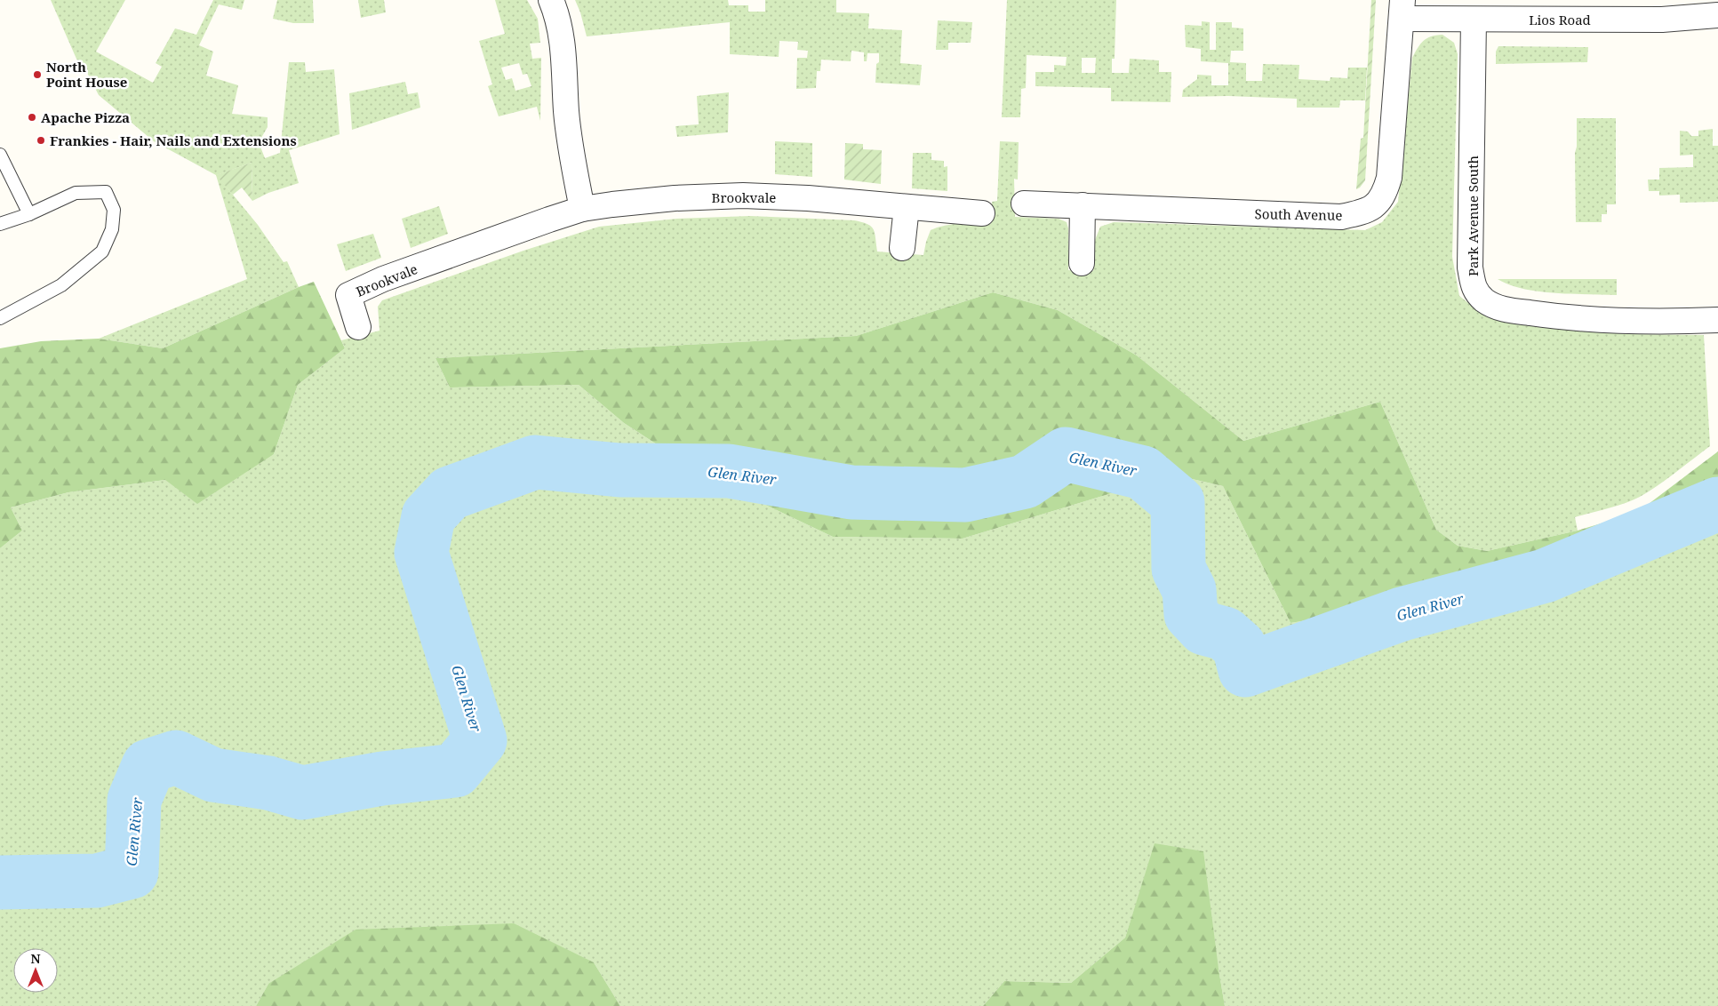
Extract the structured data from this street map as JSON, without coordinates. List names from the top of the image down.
{
  "streets": {
    "street": [
      "Lios Road",
      "Brookvale",
      "South Avenue",
      "Park Avenue South"
    ]
  },
  "crossings": [
    ["Lios Road", "South Avenue"],
    ["Lios Road", "Park Avenue South"]
  ],
  "water": ["Glen River"],
  "places": ["North Point House", "Apache Pizza", "Frankies - Hair, Nails and Extensions"],
  "north": "top"
}
